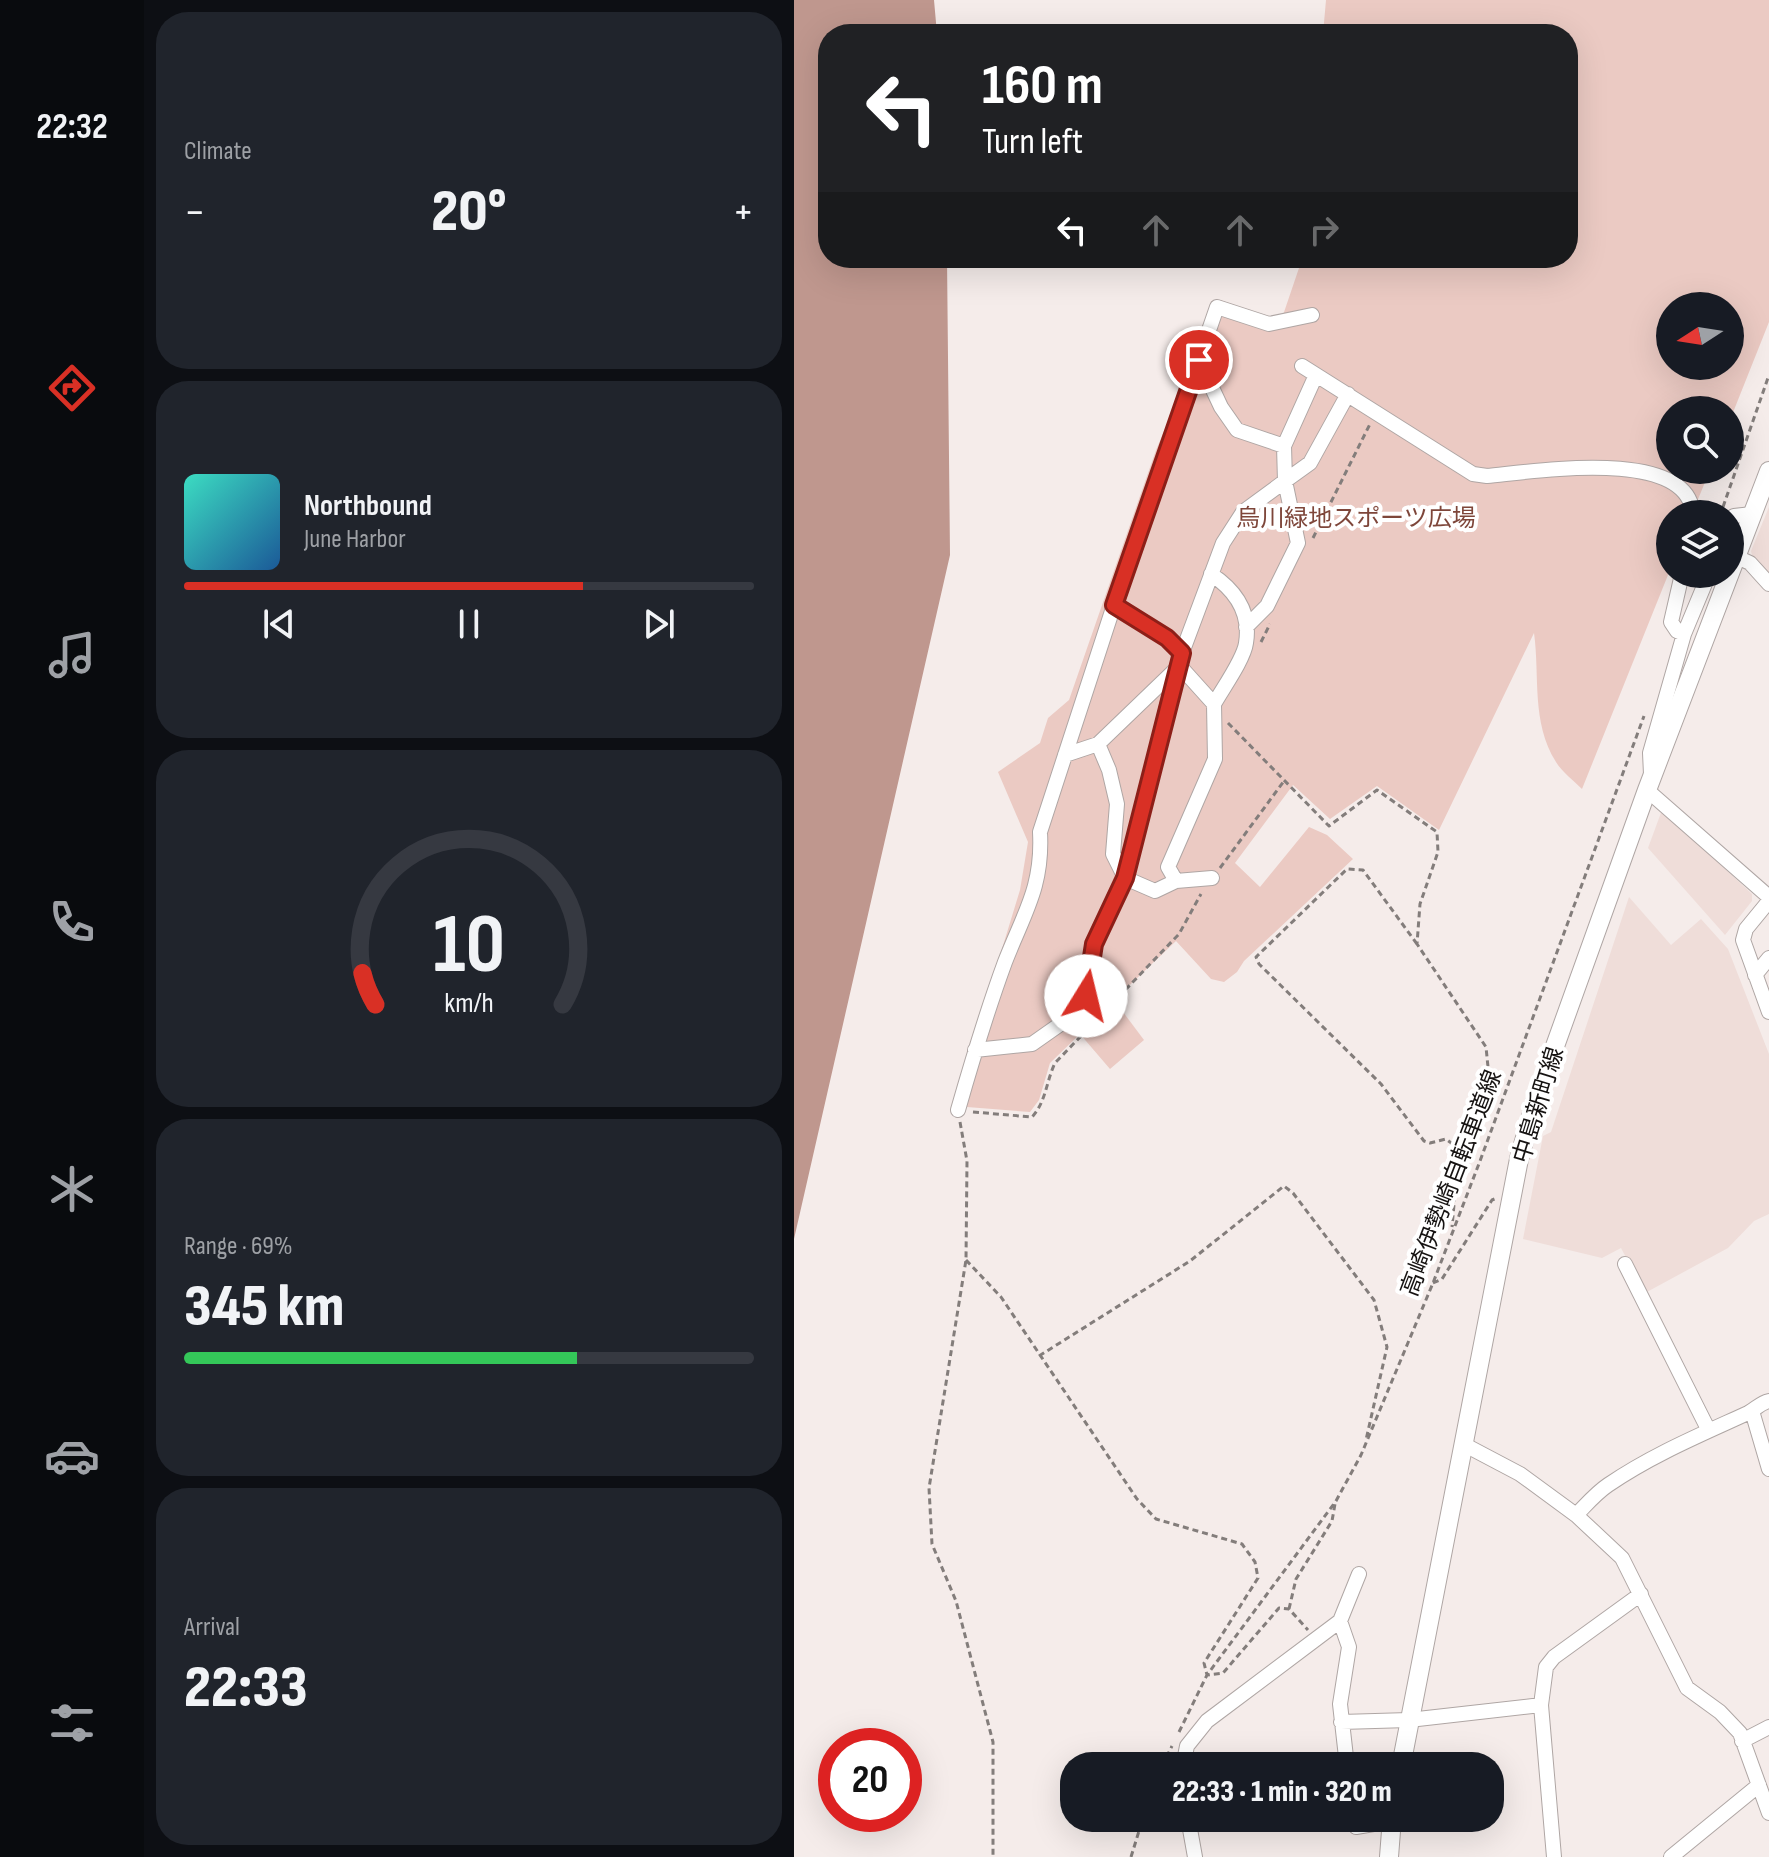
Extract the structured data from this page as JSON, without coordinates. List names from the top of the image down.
{
  "streets": {
    "main road": ["中島新町線"],
    "path": ["高崎伊勢崎自転車道線"]
  },
  "parks": ["烏川緑地スポーツ広場"],
  "north": "left",
  "page": {
    "tabs": "22:32",
    "tile": [
      "Climate",
      ["Range · 69%", "345 km"],
      ["Arrival", "22:33"]
    ],
    "turn": ["160 m", "Turn left"],
    "heat": ["−", "20°", "+"],
    "song": ["Northbound", "June Harbor"],
    "limit": "20",
    "trip": "22:33 · 1 min · 320 m",
    "gauge": ["10", "km/h"]
  }
}
